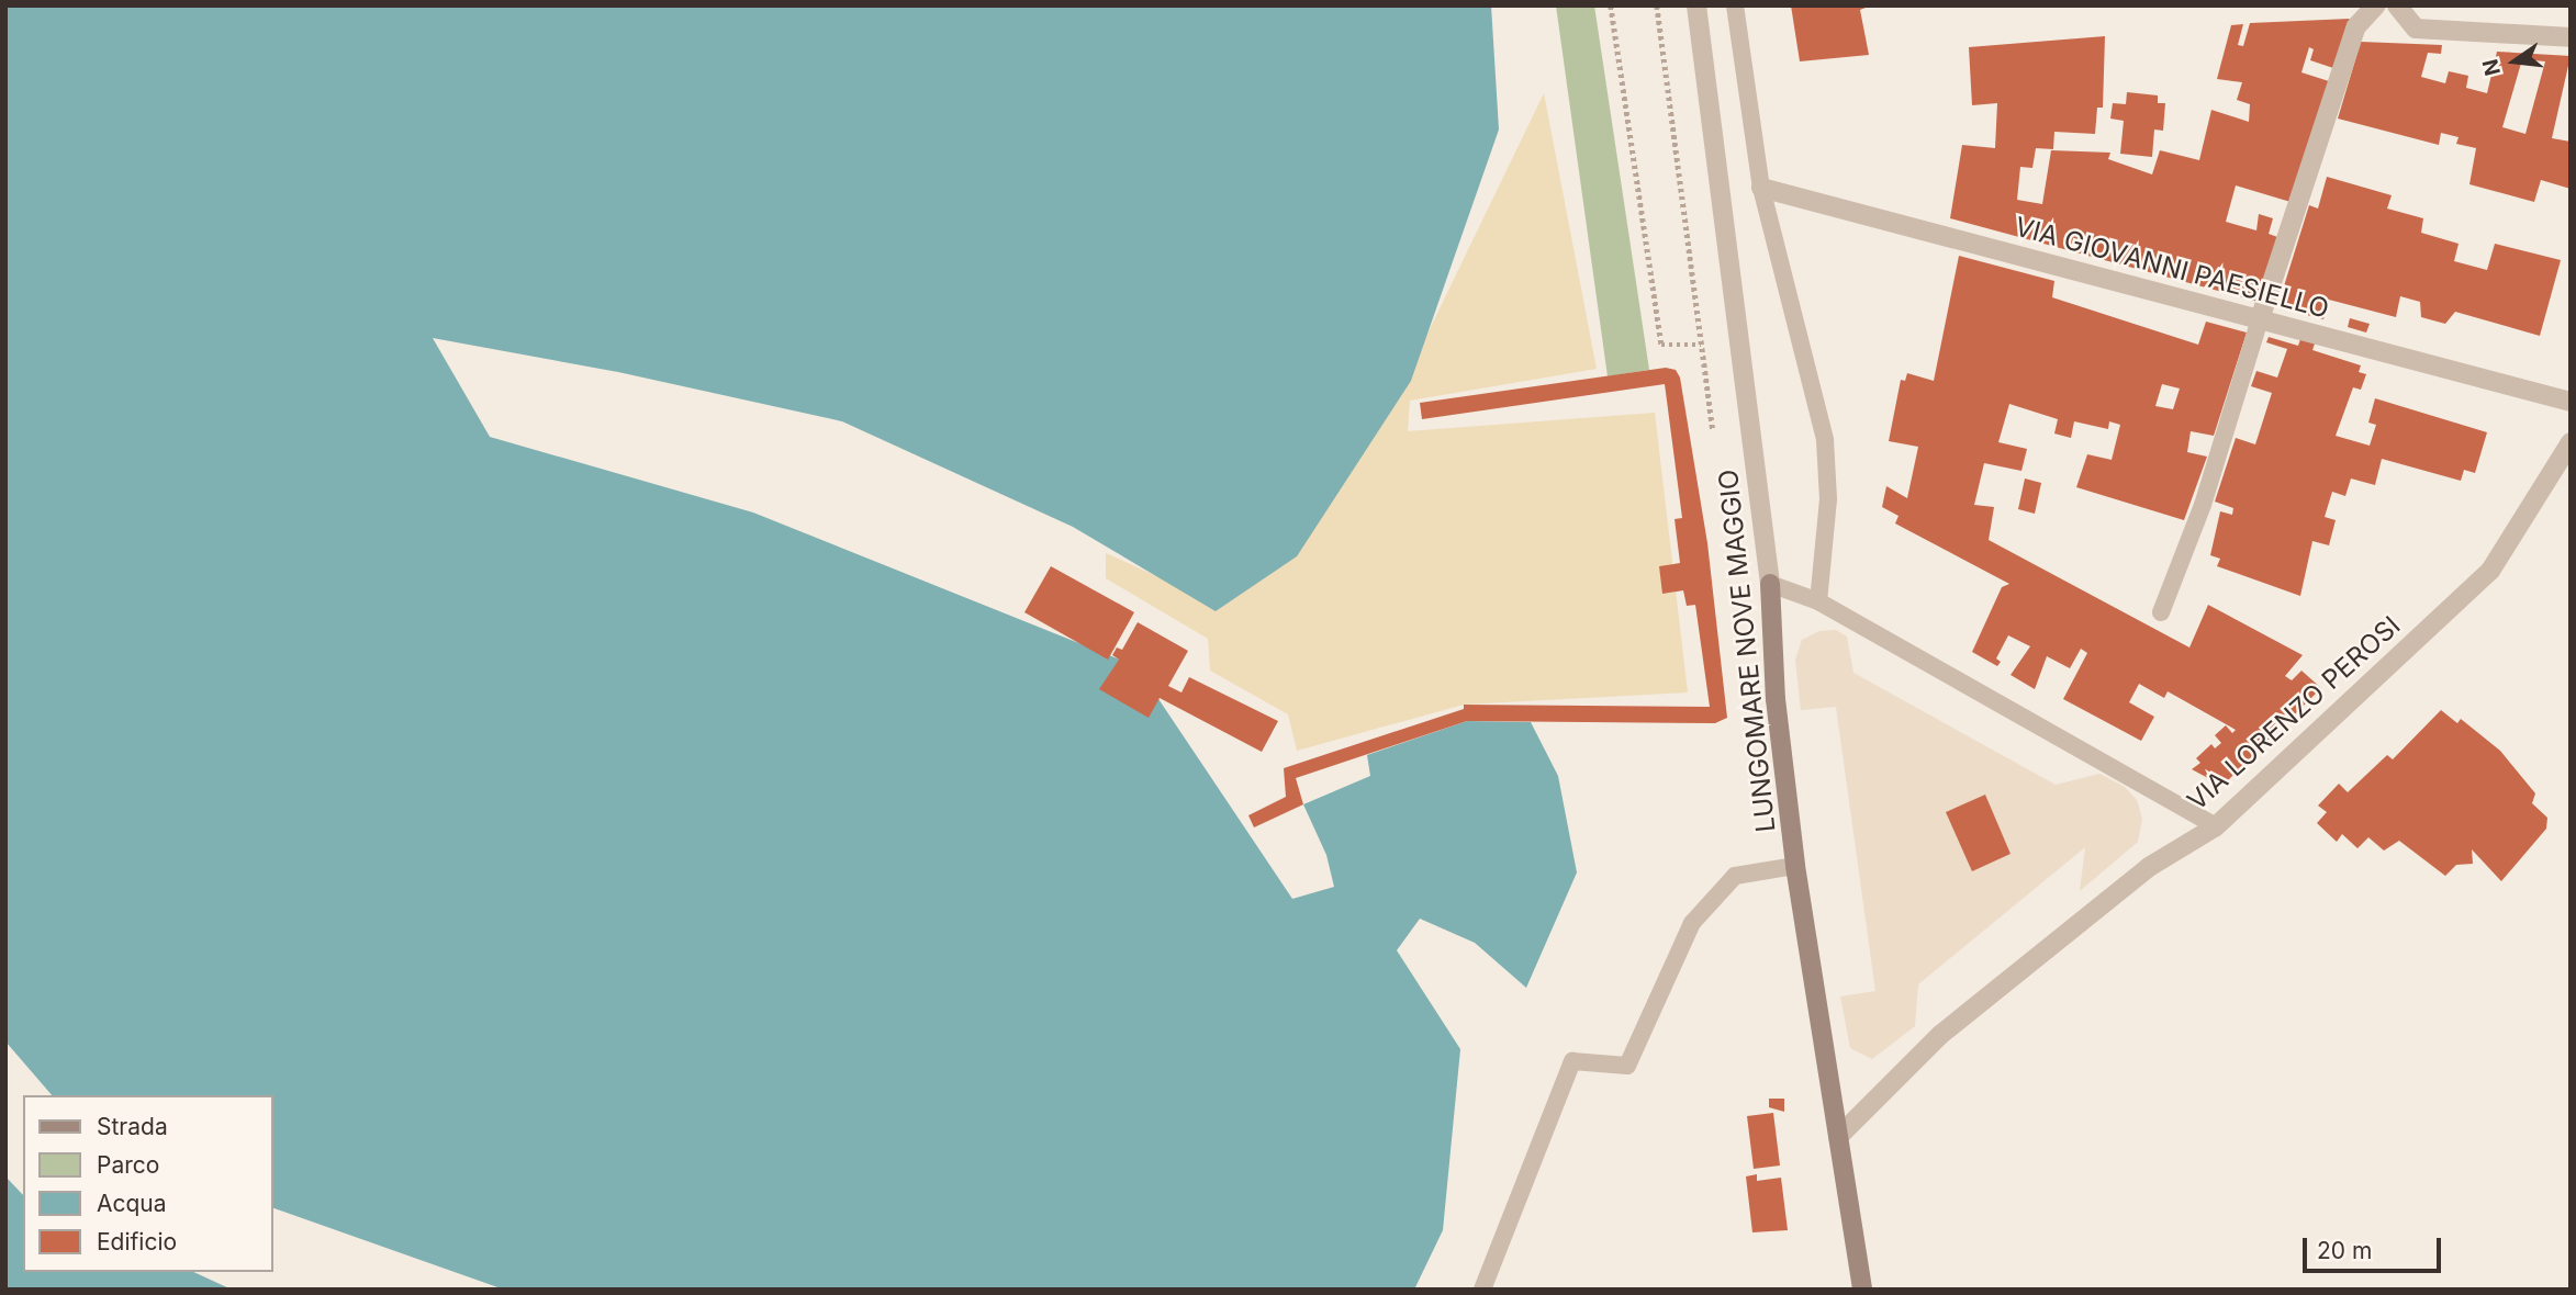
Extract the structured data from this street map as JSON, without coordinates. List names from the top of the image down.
{
  "streets": {
    "street": ["VIA GIOVANNI PAESIELLO", "LUNGOMARE NOVE MAGGIO", "VIA LORENZO PEROSI"]
  },
  "crossings": [
    ["LUNGOMARE NOVE MAGGIO", "VIA LORENZO PEROSI"]
  ],
  "legend": [
    "Strada",
    "Parco",
    "Acqua",
    "Edificio"
  ],
  "scale_bar": "20 m",
  "north": "left"
}
